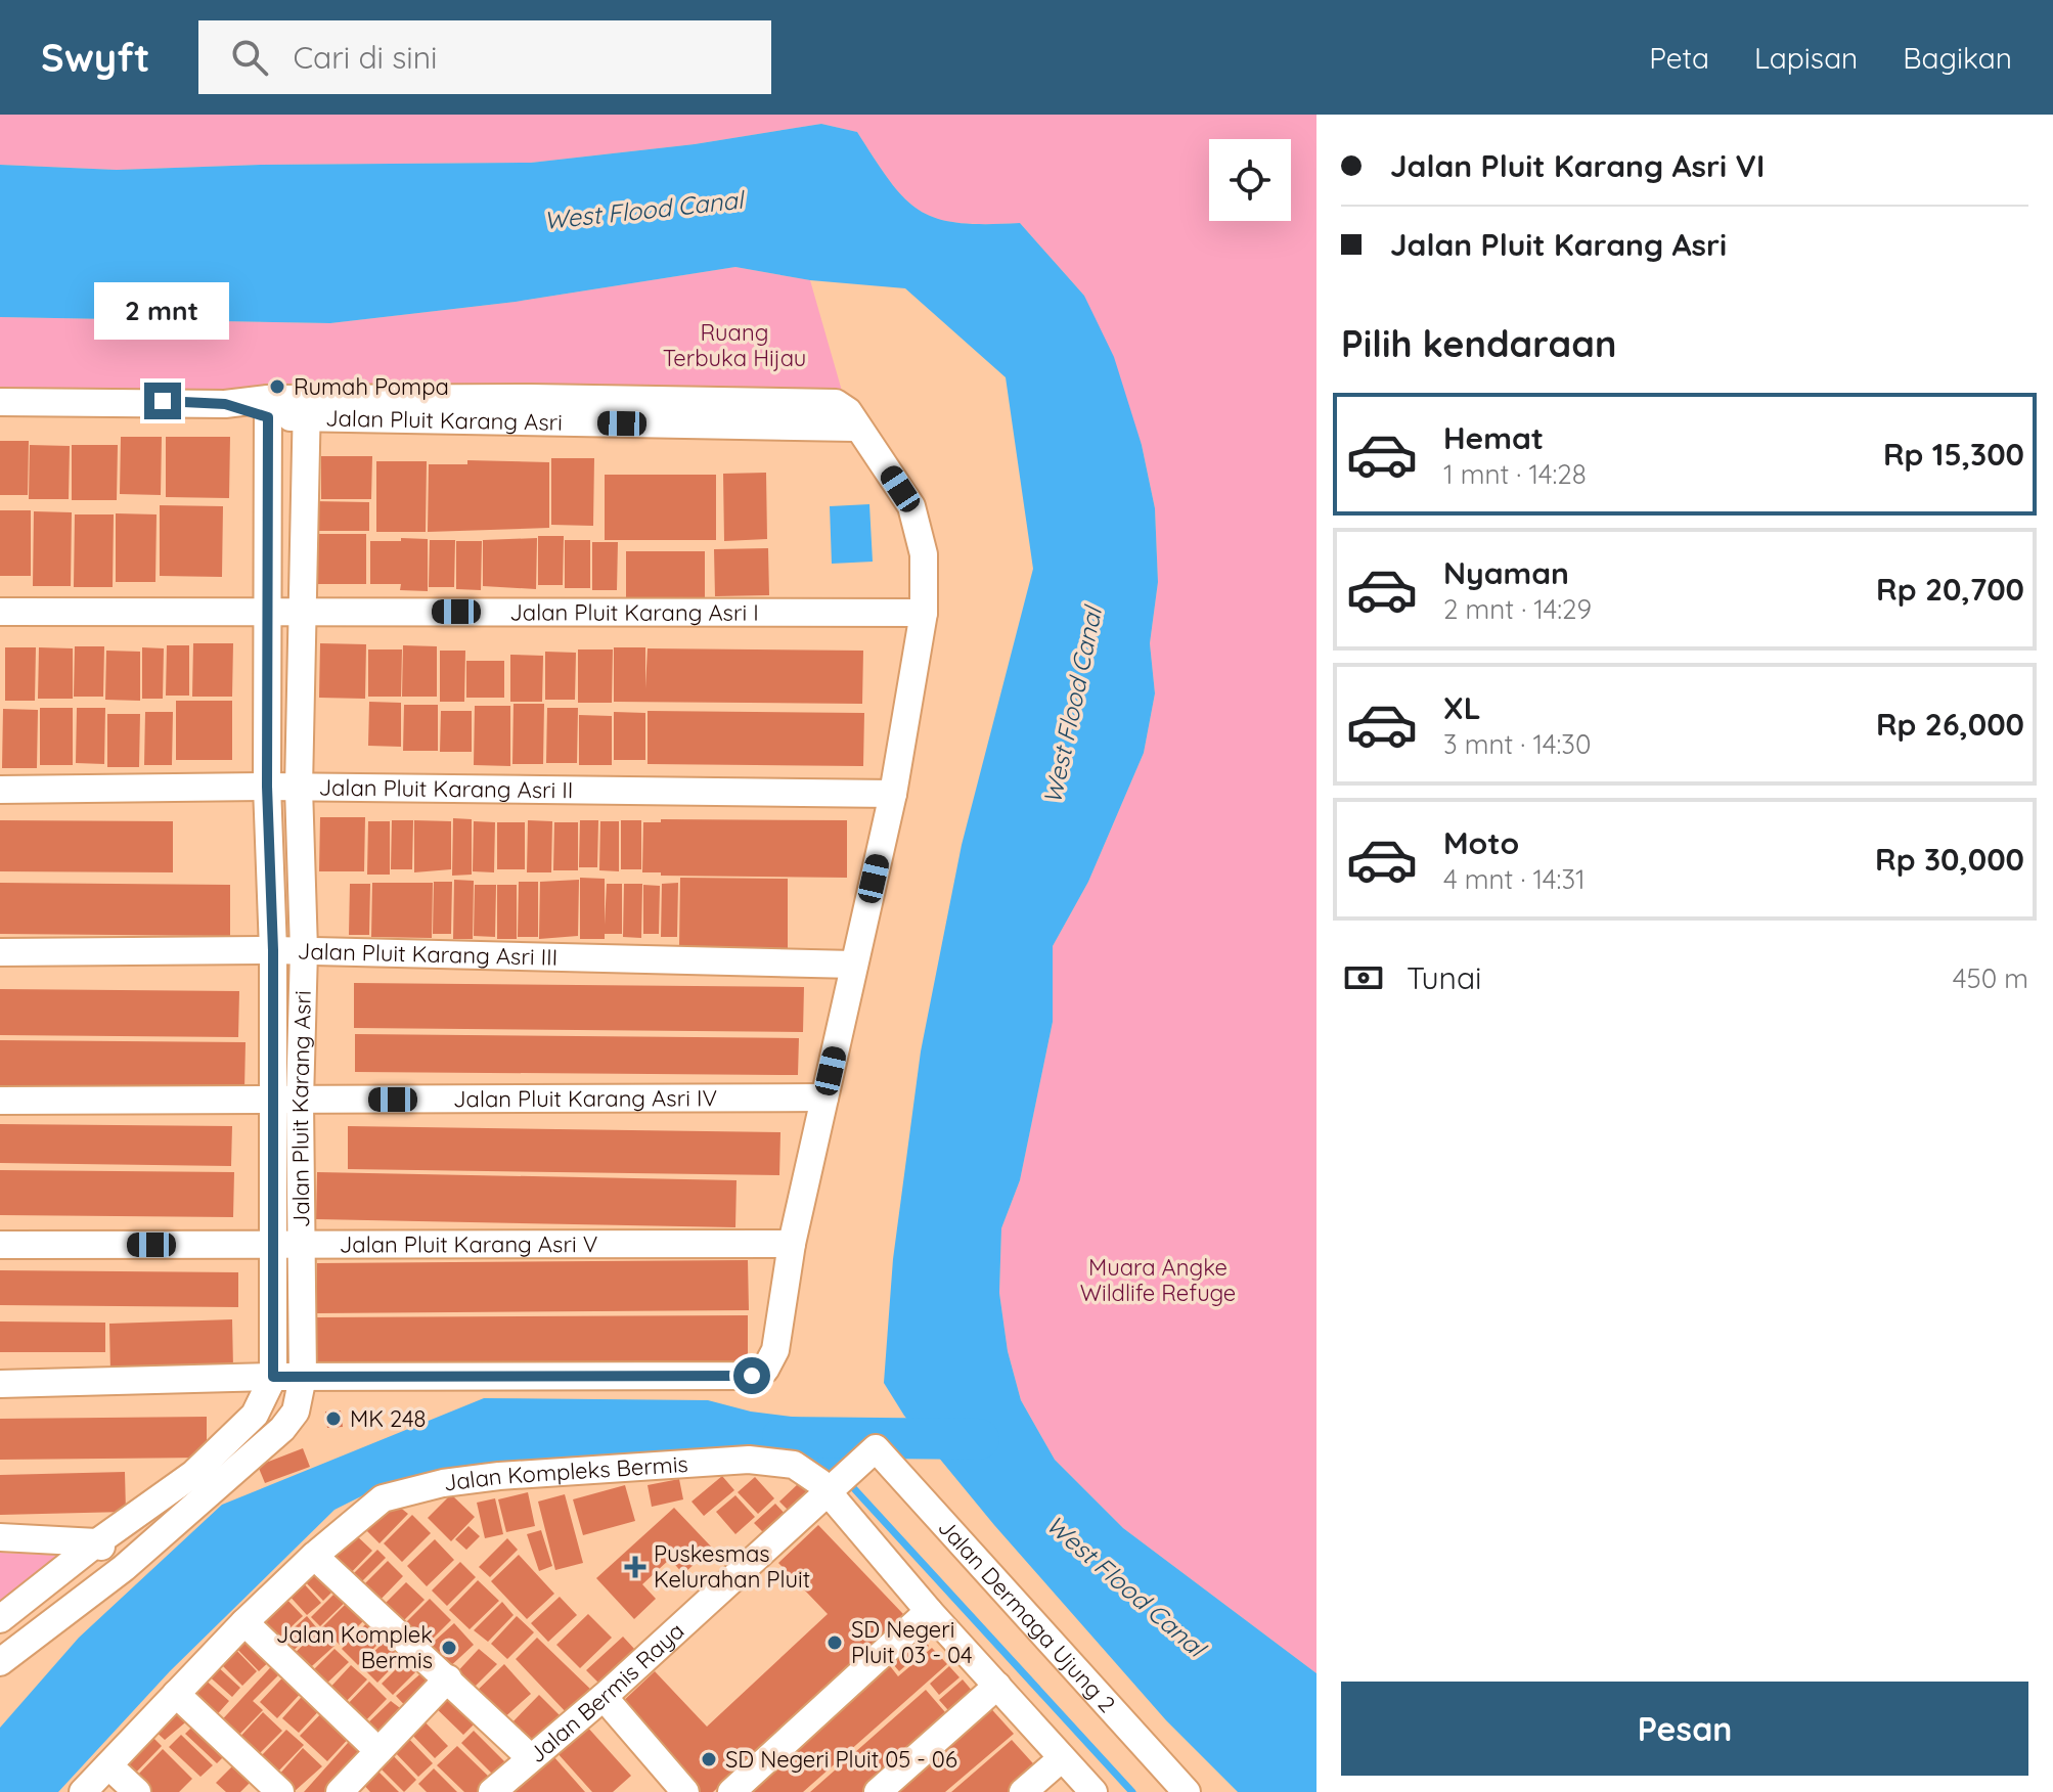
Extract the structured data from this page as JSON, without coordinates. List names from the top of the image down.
{
  "streets": {
    "street": [
      "Jalan Pluit Karang Asri",
      "Jalan Pluit Karang Asri I",
      "Jalan Pluit Karang Asri II",
      "Jalan Pluit Karang Asri III",
      "Jalan Pluit Karang Asri IV",
      "Jalan Pluit Karang Asri V",
      "Jalan Kompleks Bermis",
      "Jalan Dermaga Ujung 2",
      "Jalan Bermis Raya"
    ]
  },
  "crossings": [
    ["Jalan Pluit Karang Asri", "Jalan Pluit Karang Asri I"],
    ["Jalan Pluit Karang Asri", "Jalan Pluit Karang Asri II"],
    ["Jalan Pluit Karang Asri", "Jalan Pluit Karang Asri III"],
    ["Jalan Pluit Karang Asri", "Jalan Pluit Karang Asri IV"],
    ["Jalan Pluit Karang Asri", "Jalan Pluit Karang Asri V"],
    ["Jalan Kompleks Bermis", "Jalan Bermis Raya"],
    ["Jalan Dermaga Ujung 2", "Jalan Bermis Raya"]
  ],
  "water": ["West Flood Canal"],
  "parks": ["Ruang Terbuka Hijau", "Muara Angke Wildlife Refuge"],
  "places": {
    "other": [
      "Rumah Pompa",
      "MK 248",
      "SD Negeri Pluit 03 - 04",
      "Jalan Komplek Bermis",
      "SD Negeri Pluit 05 - 06"
    ],
    "health": ["Puskesmas Kelurahan Pluit"]
  },
  "page": {
    "header": "Swyft",
    "search": "Cari di sini",
    "nav": ["Peta", "Lapisan", "Bagikan"],
    "banner": ["Jalan Pluit Karang Asri VI", "Jalan Pluit Karang Asri"],
    "bubble": "2 mnt",
    "heading": "Pilih kendaraan",
    "list": [
      {
        "name": "Hemat",
        "note": "1 mnt · 14:28",
        "value": "Rp 15,300"
      },
      {
        "name": "Nyaman",
        "note": "2 mnt · 14:29",
        "value": "Rp 20,700"
      },
      {
        "name": "XL",
        "note": "3 mnt · 14:30",
        "value": "Rp 26,000"
      },
      {
        "name": "Moto",
        "note": "4 mnt · 14:31",
        "value": "Rp 30,000"
      }
    ],
    "pay": ["Tunai", "450 m"],
    "buttons": "Pesan"
  }
}
